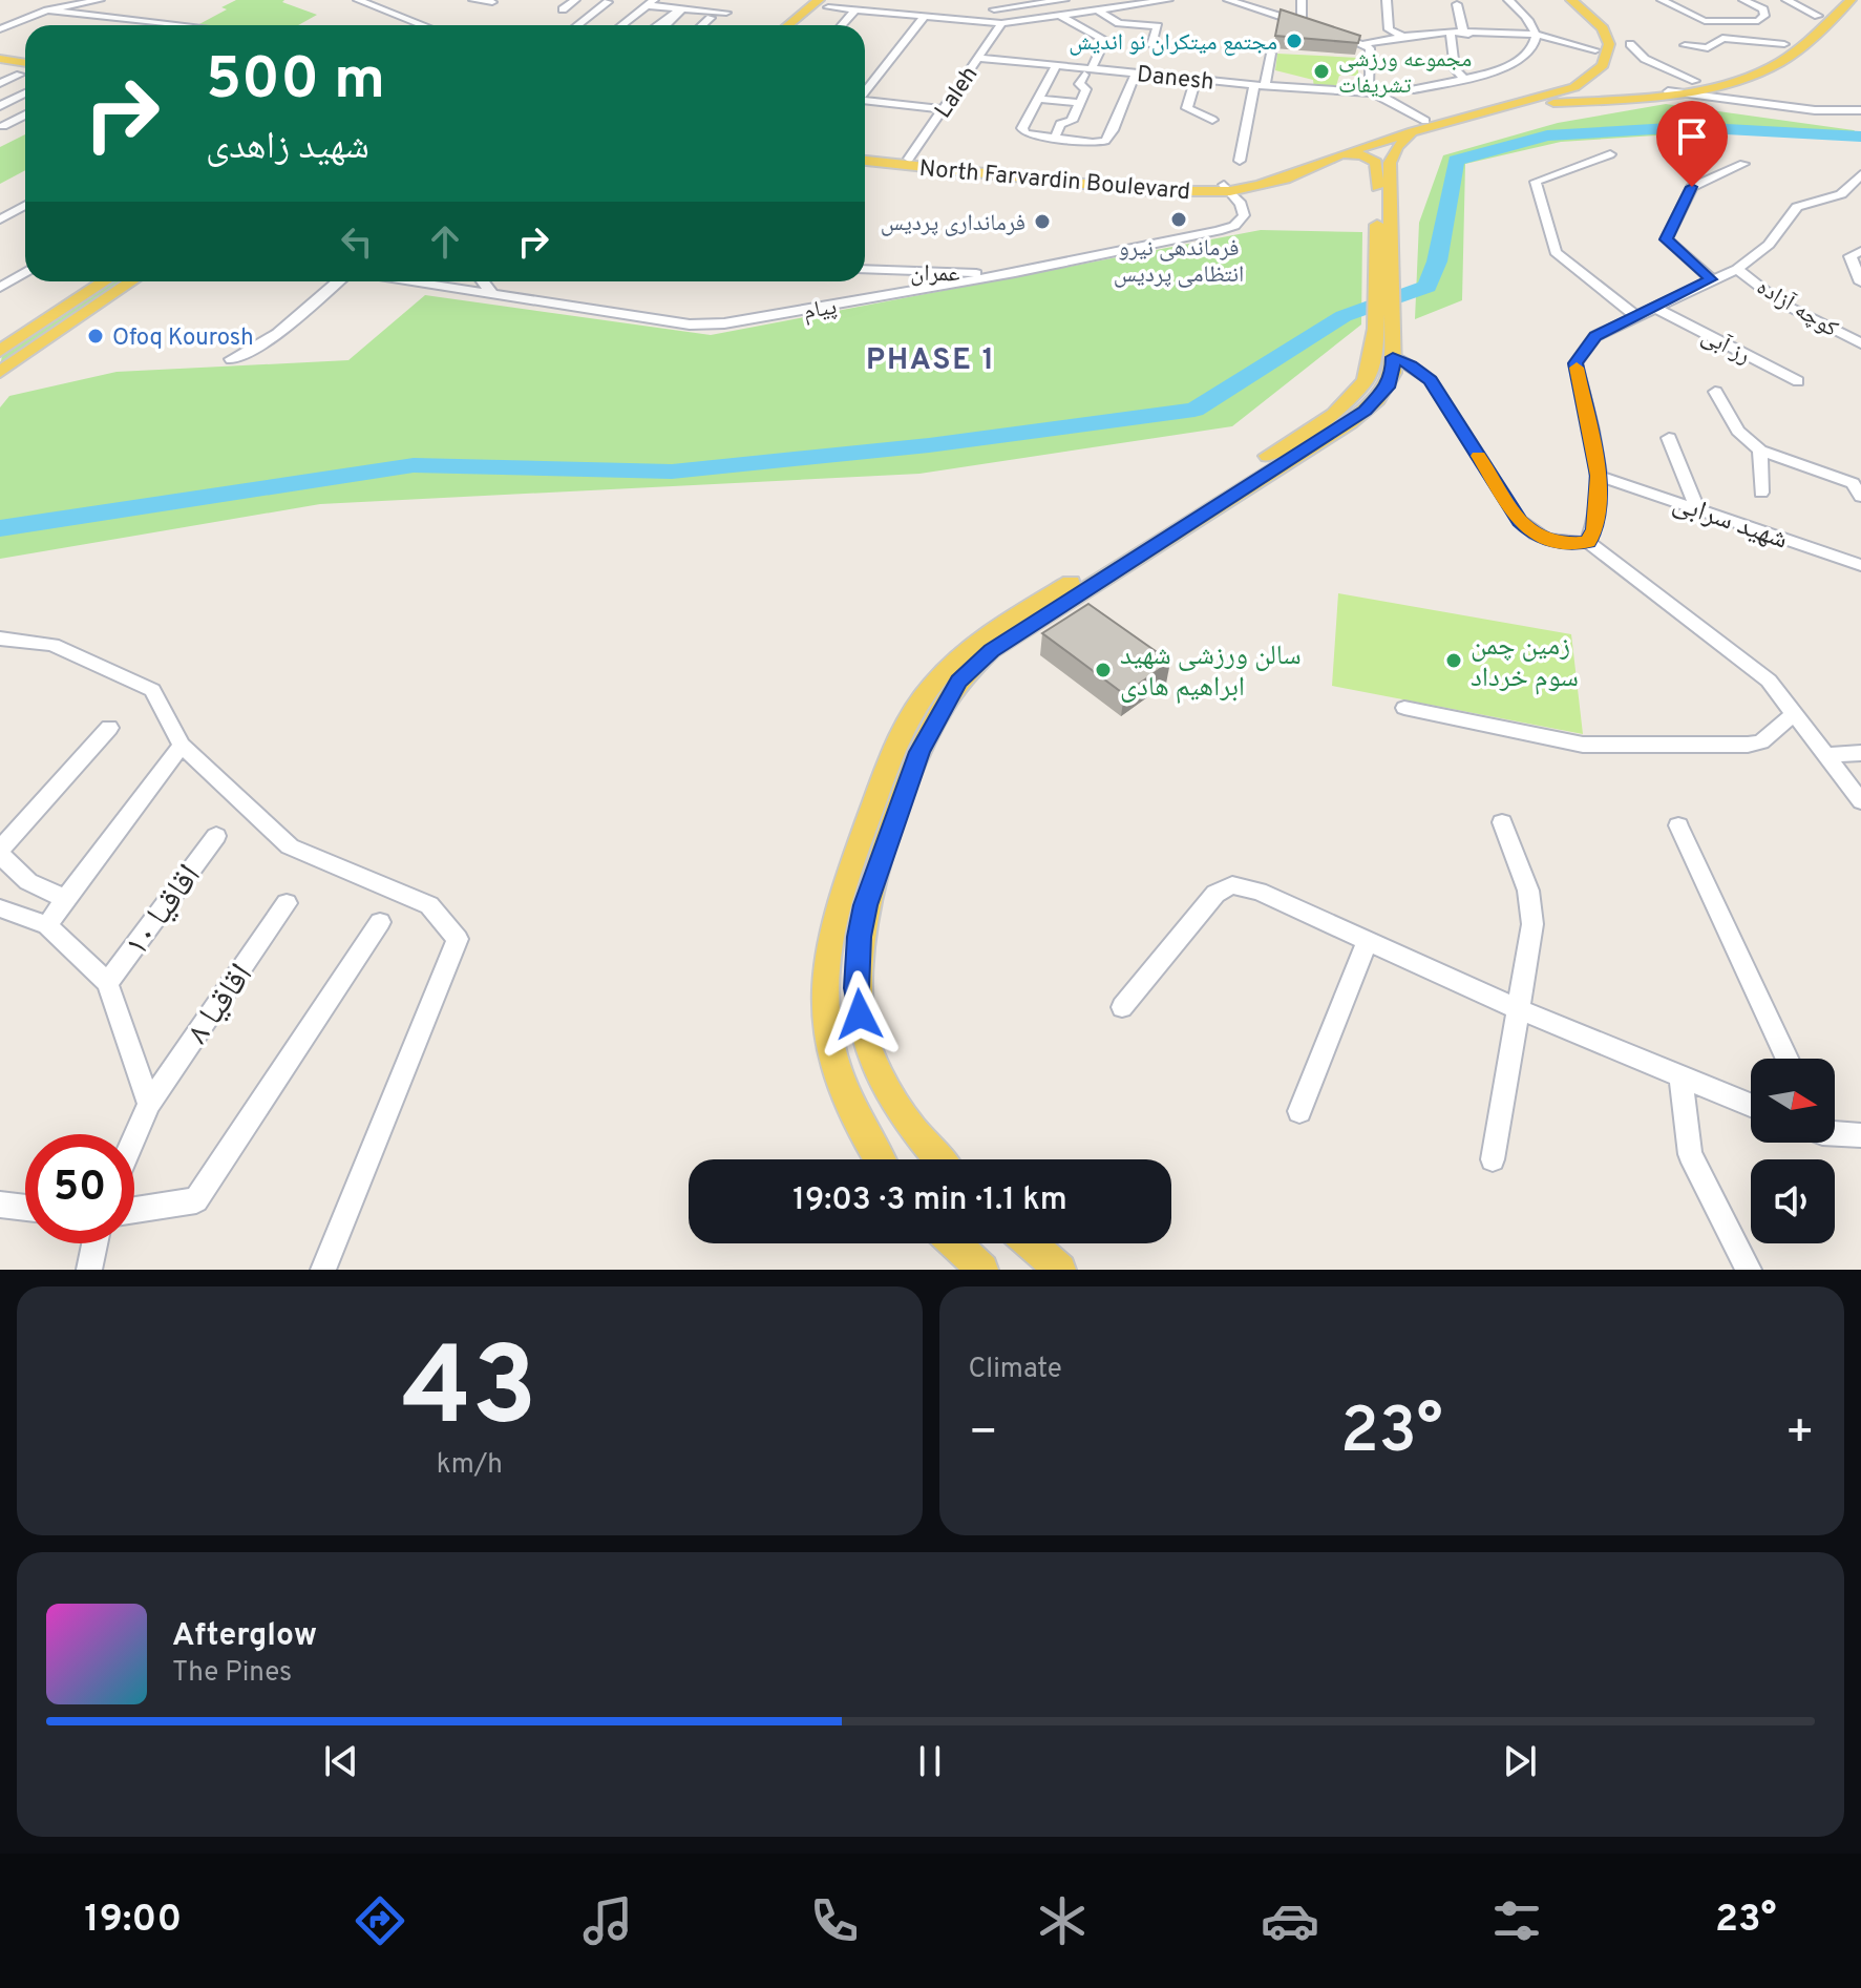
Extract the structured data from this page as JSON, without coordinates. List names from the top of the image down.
{
  "streets": {
    "main road": ["North Farvardin Boulevard"],
    "street": [
      "Danesh",
      "Laleh",
      "عمران",
      "کوچه آزاده",
      "پیام",
      "رز آبی",
      "شهید سرابی",
      "اقاقیا ۱۰",
      "اقاقیا ۸"
    ]
  },
  "crossings": [
    ["Danesh", "Laleh"],
    ["Laleh", "North Farvardin Boulevard"],
    ["North Farvardin Boulevard", "پیام"],
    ["عمران", "پیام"]
  ],
  "districts": ["PHASE 1"],
  "places": [
    "مجتمع میتکران نو اندیش",
    "مجموعه ورزشی تشریفات",
    "فرماندهی نیرو انتظامی پردیس",
    "فرمانداری پردیس",
    "Ofoq Kourosh",
    "زمین چمن سوم خرداد",
    "سالن ورزشی شهید ابراهیم هادی"
  ],
  "north": "right",
  "page": {
    "turn": ["500 m", "شهید زاهدی"],
    "limit": "50",
    "trip": "19:03 · 3 min · 1.1 km",
    "tile": [
      ["43", "km/h"],
      "Climate"
    ],
    "heat": ["−", "23°", "+"],
    "song": ["Afterglow", "The Pines"],
    "tabs": ["19:00", "23°"]
  }
}
